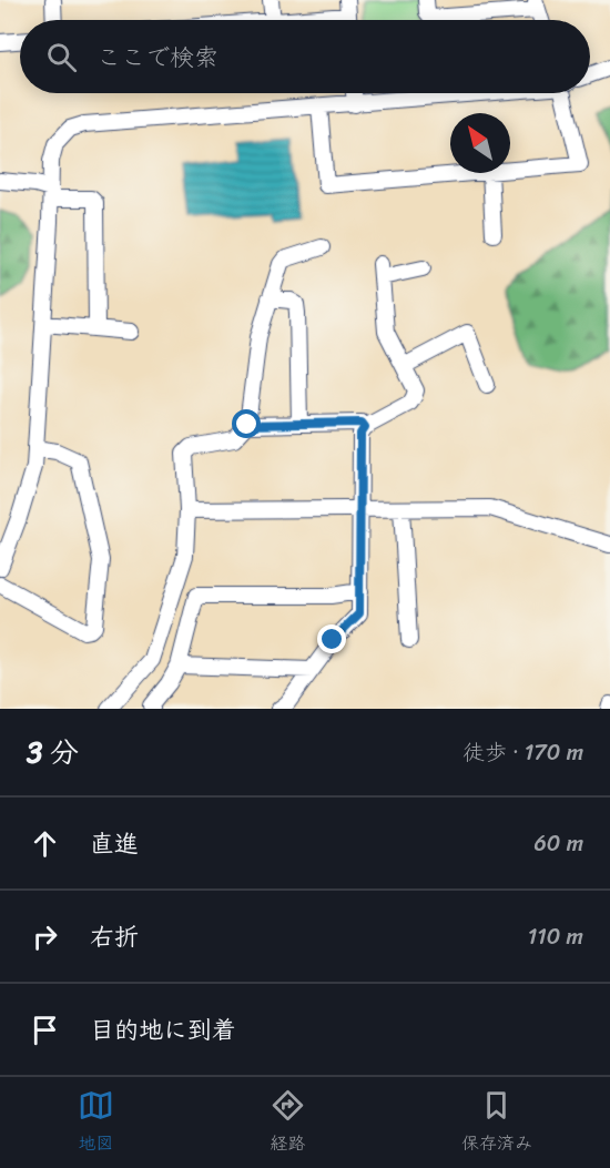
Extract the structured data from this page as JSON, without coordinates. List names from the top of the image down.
{
  "north": "top left",
  "page": {
    "search": "ここで検索",
    "heading": ["3 分", "徒歩 · 170 m"],
    "list": [
      ["直進", "60 m"],
      ["右折", "110 m"],
      "目的地に到着"
    ],
    "nav": ["地図", "経路", "保存済み"]
  }
}
